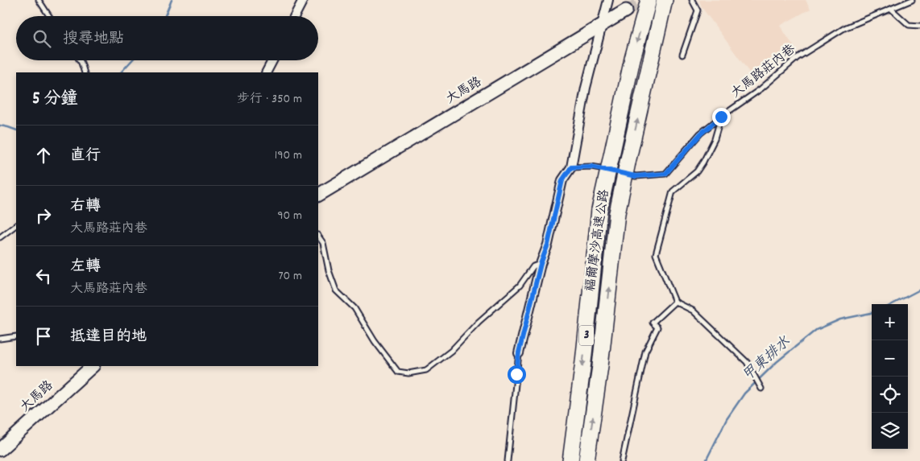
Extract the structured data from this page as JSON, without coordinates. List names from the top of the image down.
{
  "streets": {
    "highway": ["福爾摩沙高速公路", "3"],
    "street": ["大馬路"],
    "lane": ["大馬路莊內巷"]
  },
  "water": ["甲東排水"],
  "page": {
    "search": "搜尋地點",
    "heading": ["5 分鐘", "步行 · 350 m"],
    "list": [
      ["直行", "190 m"],
      ["右轉", "大馬路莊內巷", "90 m"],
      ["左轉", "大馬路莊內巷", "70 m"],
      "抵達目的地"
    ],
    "map_buttons": ["+", "−"]
  }
}
